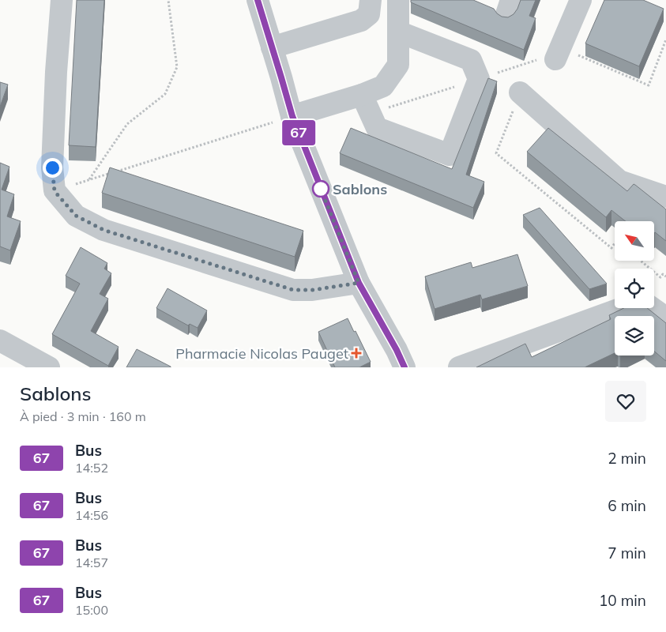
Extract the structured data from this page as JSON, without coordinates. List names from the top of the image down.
{
  "places": {
    "other": ["Sablons"],
    "health": ["Pharmacie Nicolas Pauget"]
  },
  "lines": ["bus line 67"],
  "north": "top left",
  "page": {
    "on_map": "67",
    "heading": ["Sablons", "À pied · 3 min · 160 m"],
    "list": [
      {
        "mark": "67",
        "name": "Bus",
        "note": "14:52",
        "value": "2 min"
      },
      {
        "mark": "67",
        "name": "Bus",
        "note": "14:56",
        "value": "6 min"
      },
      {
        "mark": "67",
        "name": "Bus",
        "note": "14:57",
        "value": "7 min"
      },
      {
        "mark": "67",
        "name": "Bus",
        "note": "15:00",
        "value": "10 min"
      }
    ]
  }
}
